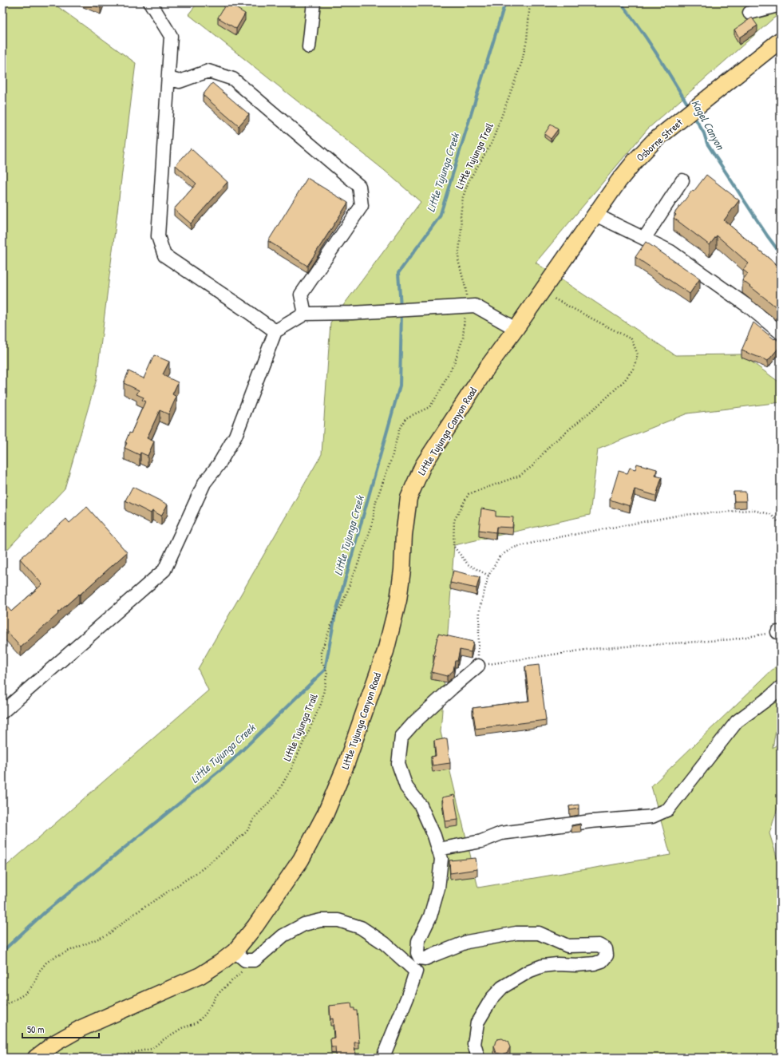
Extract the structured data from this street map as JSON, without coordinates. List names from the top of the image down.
{
  "streets": {
    "main road": ["Osborne Street", "Little Tujunga Canyon Road"],
    "path": ["Little Tujunga Trail"]
  },
  "crossings": [
    ["Osborne Street", "Little Tujunga Canyon Road"]
  ],
  "water": ["Kagel Canyon", "Little Tujunga Creek"],
  "scale_bar": "50 m"
}
